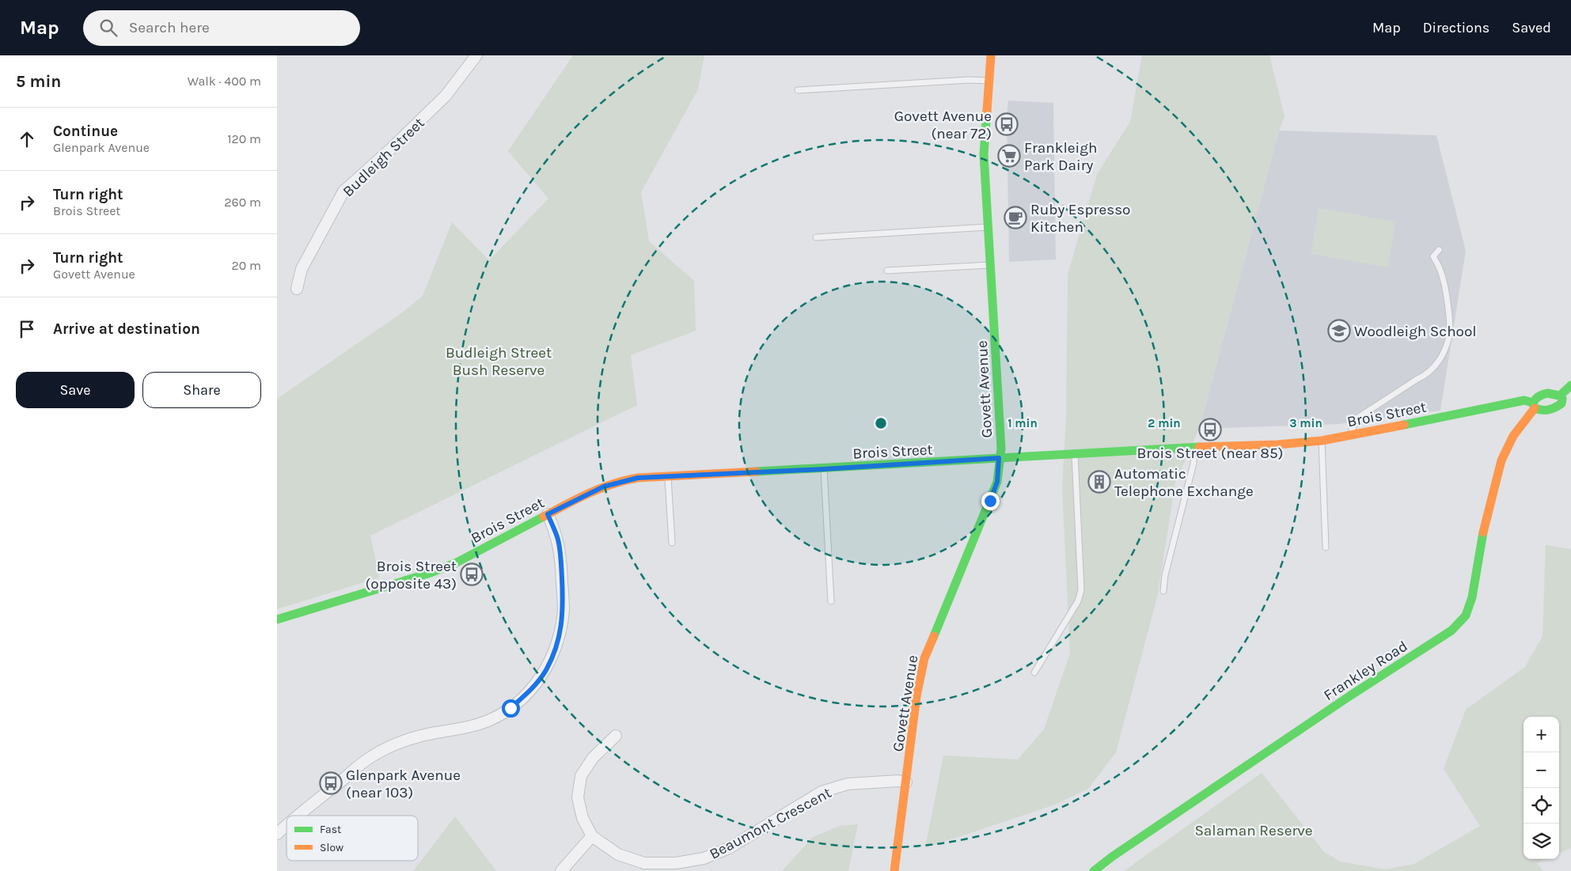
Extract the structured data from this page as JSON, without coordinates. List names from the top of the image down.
{
  "streets": {
    "street": [
      "Budleigh Street",
      "Govett Avenue",
      "Brois Street",
      "Frankley Road",
      "Beaumont Crescent"
    ]
  },
  "crossings": [
    ["Govett Avenue", "Brois Street"],
    ["Govett Avenue", "Beaumont Crescent"],
    ["Brois Street", "Frankley Road"]
  ],
  "parks": ["Budleigh Street Bush Reserve", "Salaman Reserve"],
  "places": {
    "bus stop": [
      "Govett Avenue (near 72)",
      "Brois Street (near 85)",
      "Brois Street (opposite 43)",
      "Glenpark Avenue (near 103)"
    ],
    "supermarket": ["Frankleigh Park Dairy"],
    "cafe": ["Ruby Espresso Kitchen"],
    "school or university": ["Woodleigh School"],
    "building": ["Automatic Telephone Exchange"]
  },
  "legend": ["Fast", "Slow"],
  "page": {
    "header": "Map",
    "search": "Search here",
    "nav": ["Map", "Directions", "Saved"],
    "heading": ["5 min", "Walk · 400 m"],
    "list": [
      ["Continue", "Glenpark Avenue", "120 m"],
      ["Turn right", "Brois Street", "260 m"],
      ["Turn right", "Govett Avenue", "20 m"],
      "Arrive at destination"
    ],
    "buttons": ["Save", "Share"],
    "map_buttons": ["+", "−"]
  },
  "rings": ["1 min", "2 min", "3 min"]
}
